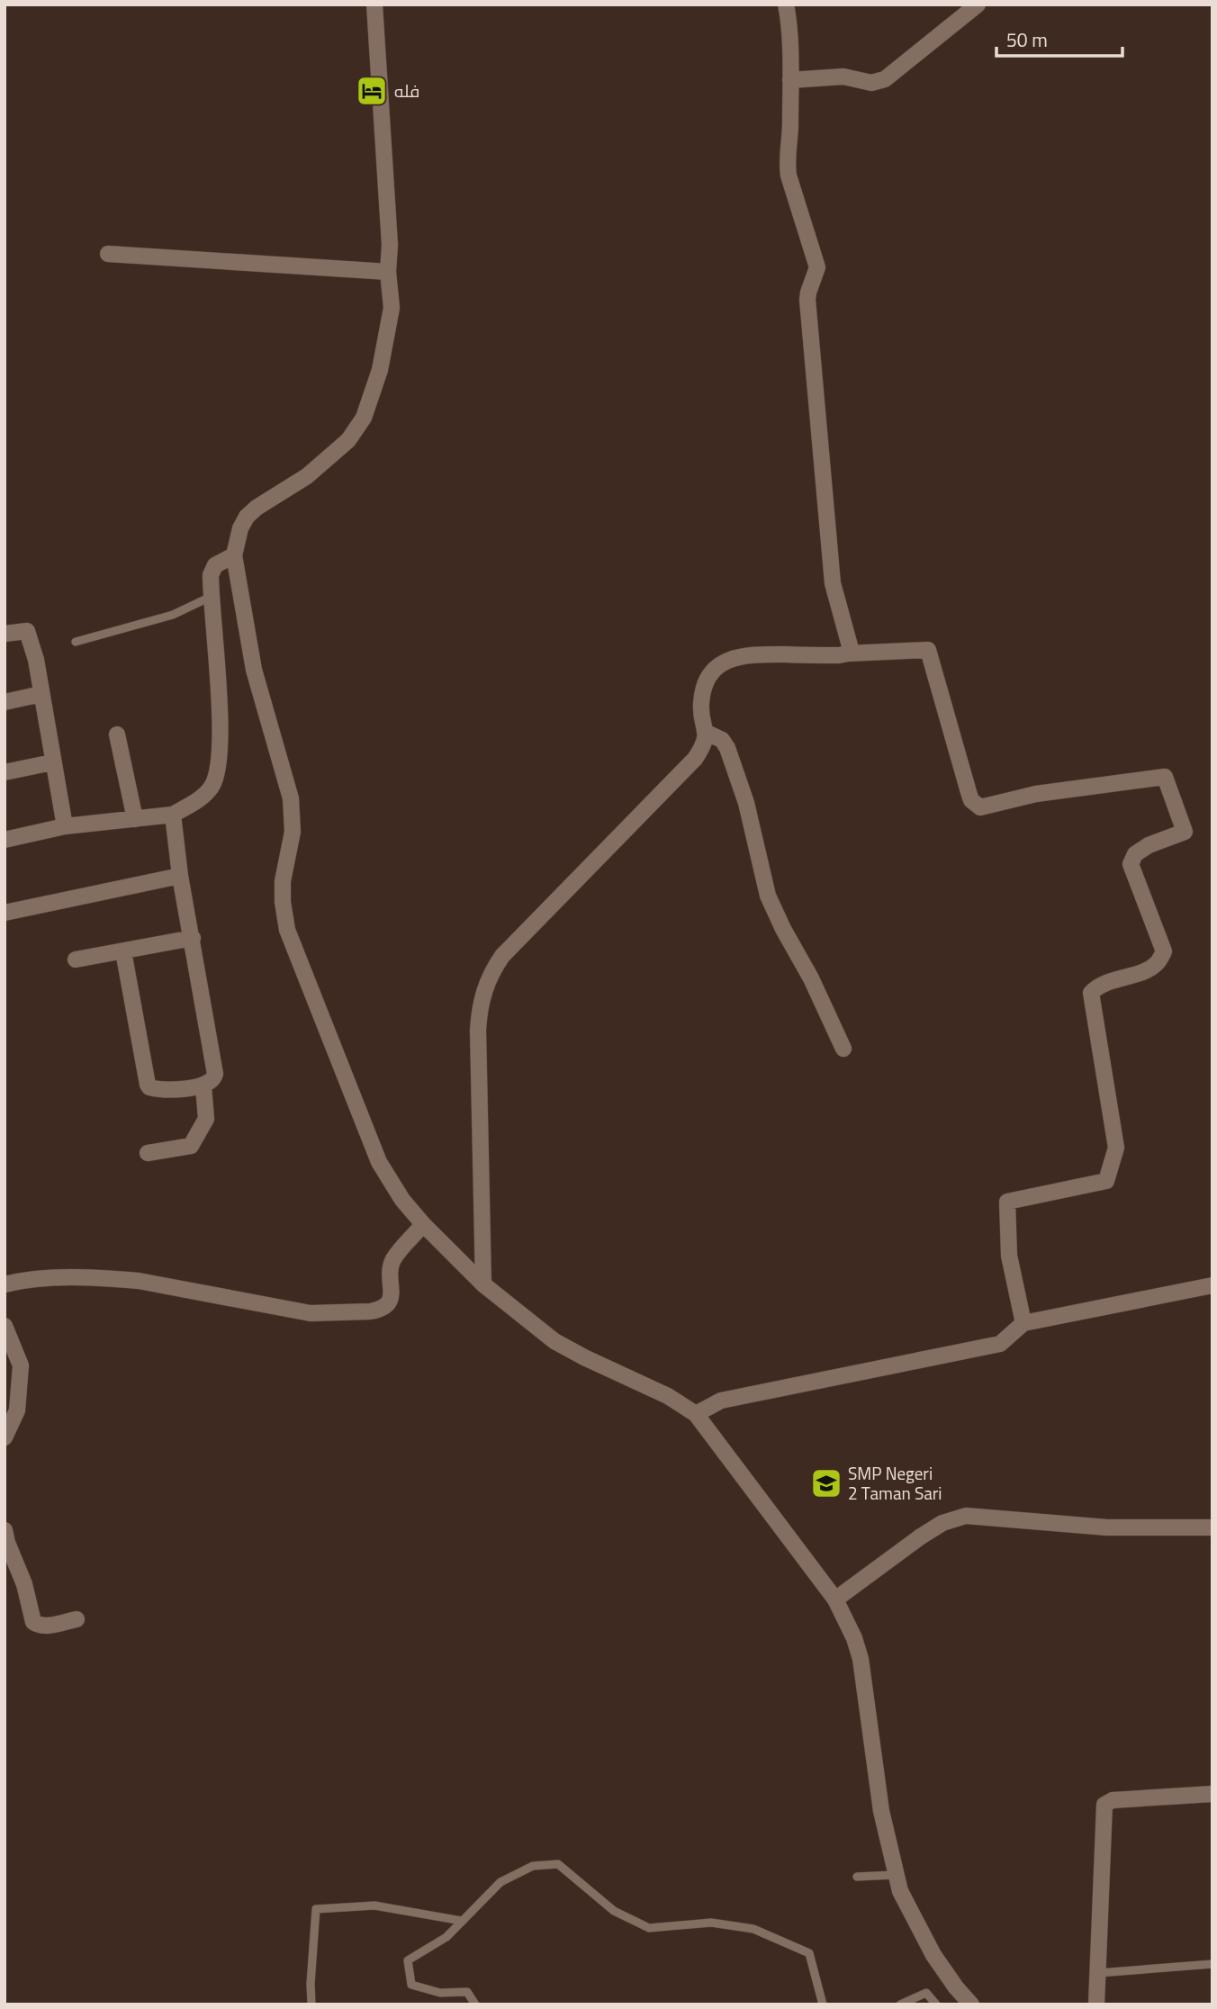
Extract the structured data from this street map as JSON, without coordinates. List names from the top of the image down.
{
  "places": {
    "hotel": ["فله"],
    "school or university": ["SMP Negeri 2 Taman Sari"]
  },
  "scale_bar": "50 m"
}
